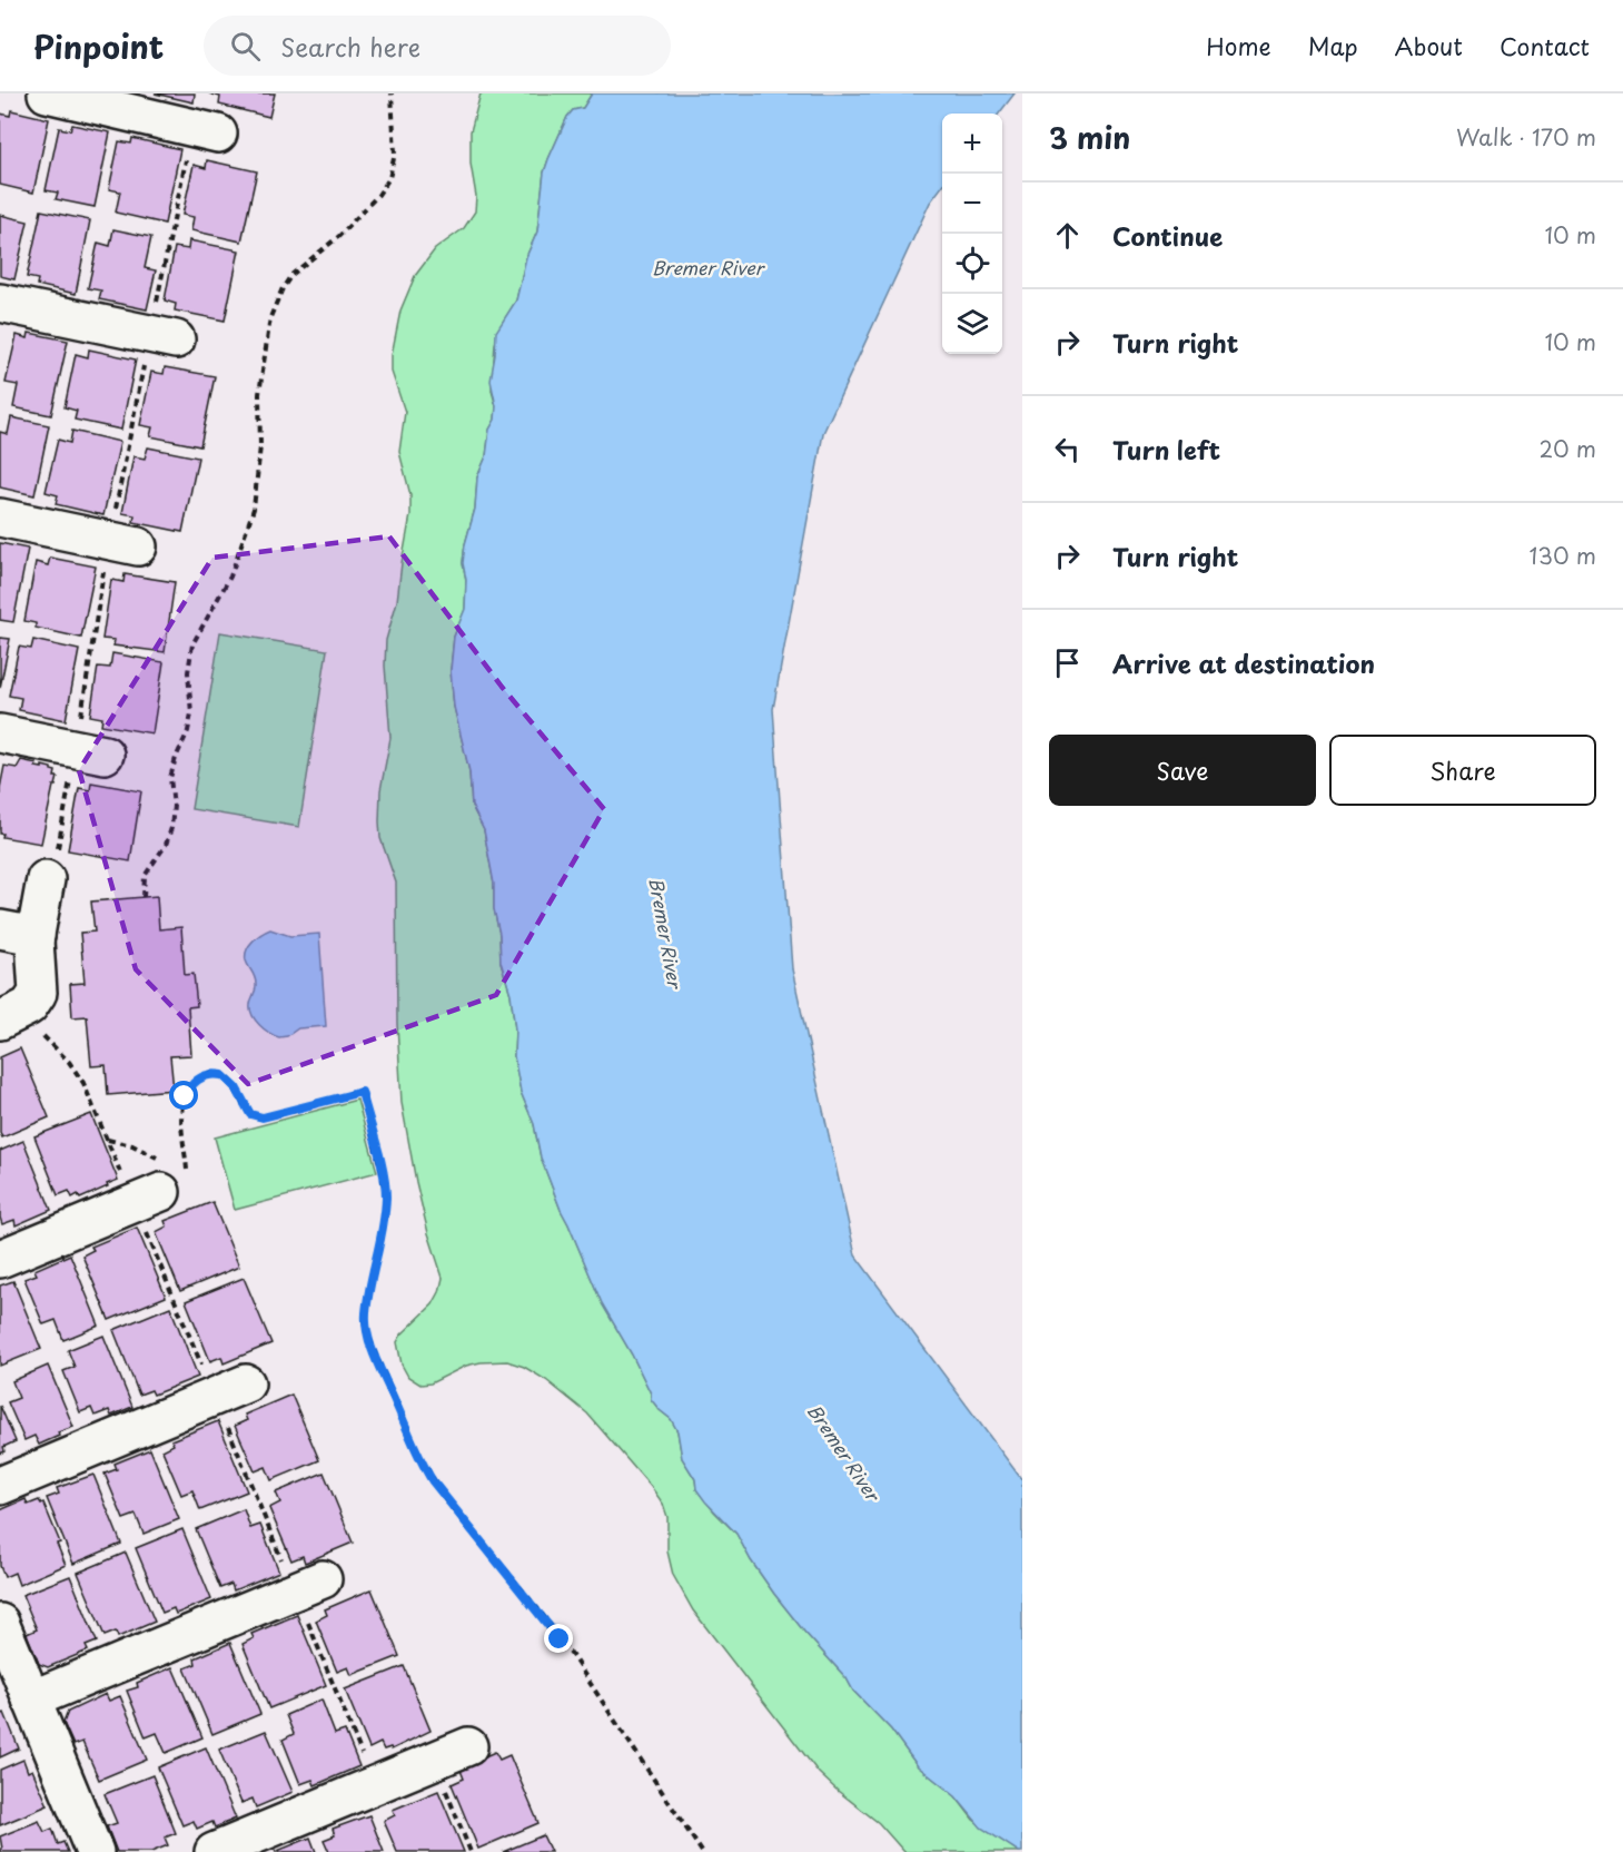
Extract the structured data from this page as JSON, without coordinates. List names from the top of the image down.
{
  "water": ["Bremer River"],
  "page": {
    "header": "Pinpoint",
    "search": "Search here",
    "nav": [
      "Home",
      "Map",
      "About",
      "Contact"
    ],
    "heading": ["3 min", "Walk · 170 m"],
    "map_buttons": ["+", "−"],
    "list": [
      ["Continue", "10 m"],
      ["Turn right", "10 m"],
      ["Turn left", "20 m"],
      ["Turn right", "130 m"],
      "Arrive at destination"
    ],
    "buttons": ["Save", "Share"]
  }
}
